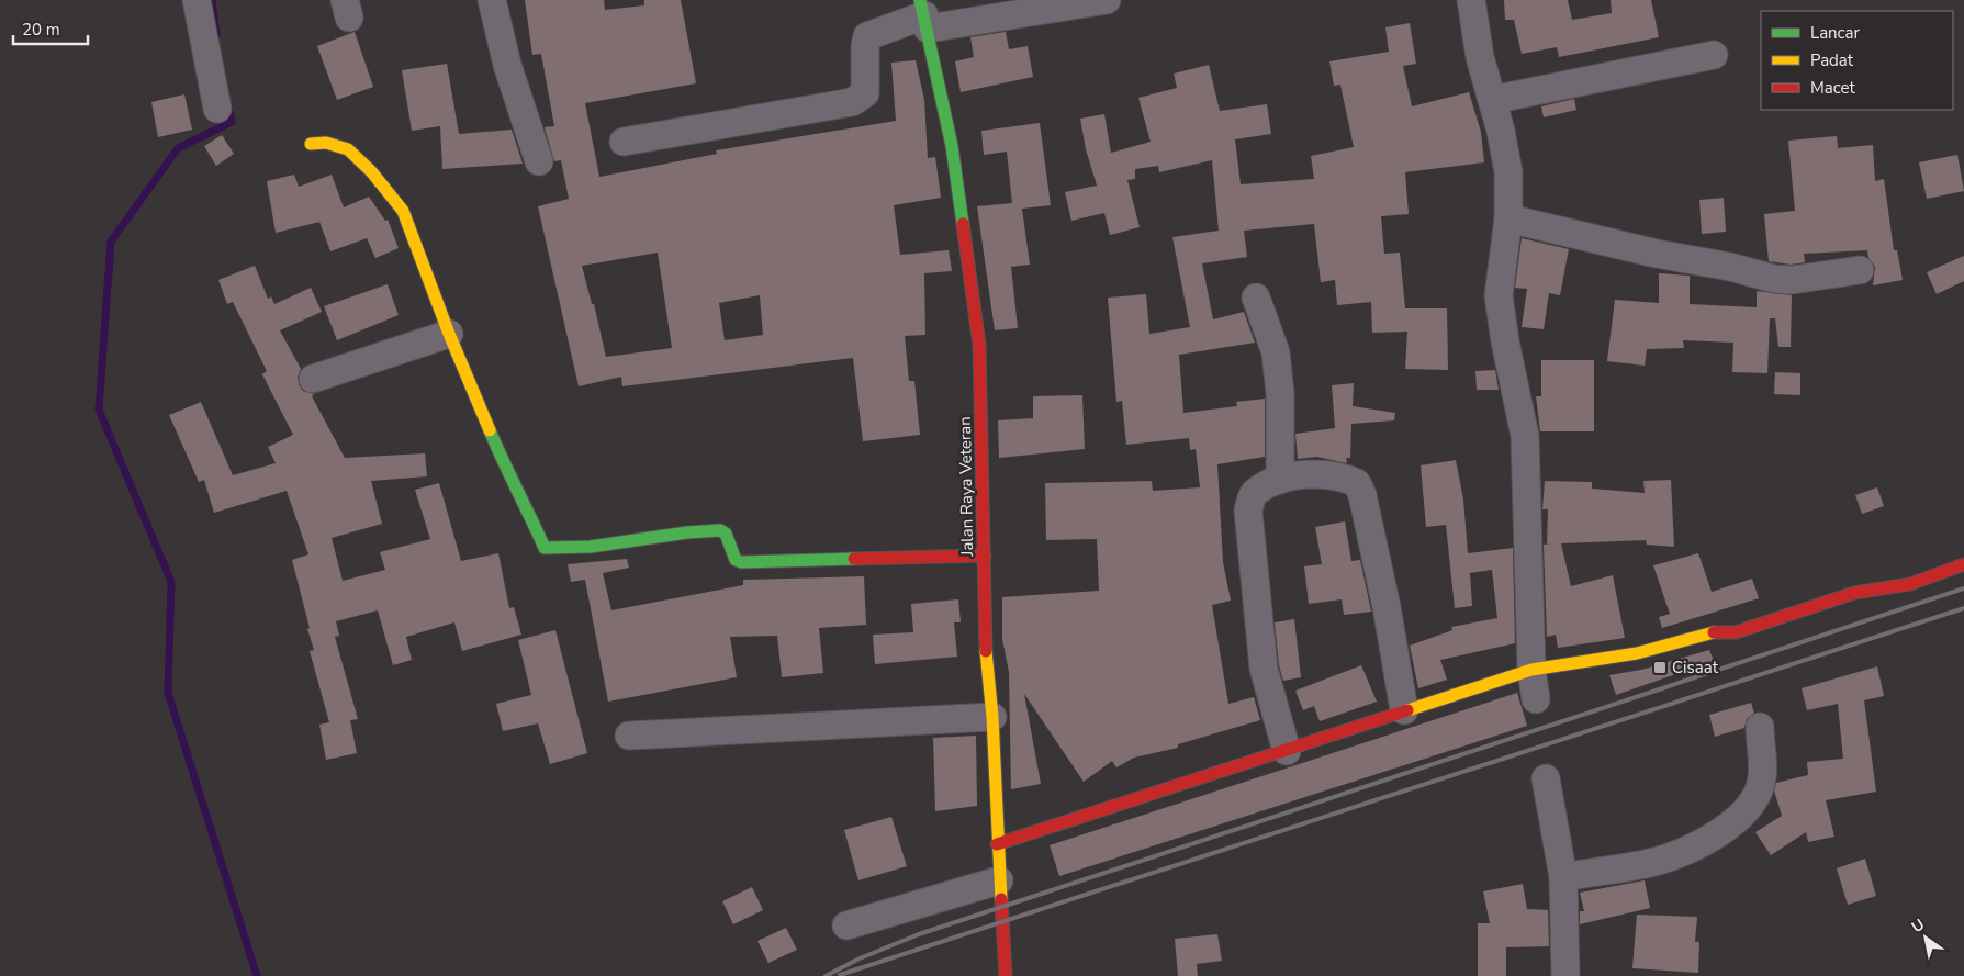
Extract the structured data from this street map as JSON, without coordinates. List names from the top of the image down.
{
  "streets": {
    "street": ["Jalan Raya Veteran"]
  },
  "places": {
    "transit": ["Cisaat"]
  },
  "legend": ["Lancar", "Padat", "Macet"],
  "scale_bar": "20 m",
  "north": "top left"
}
